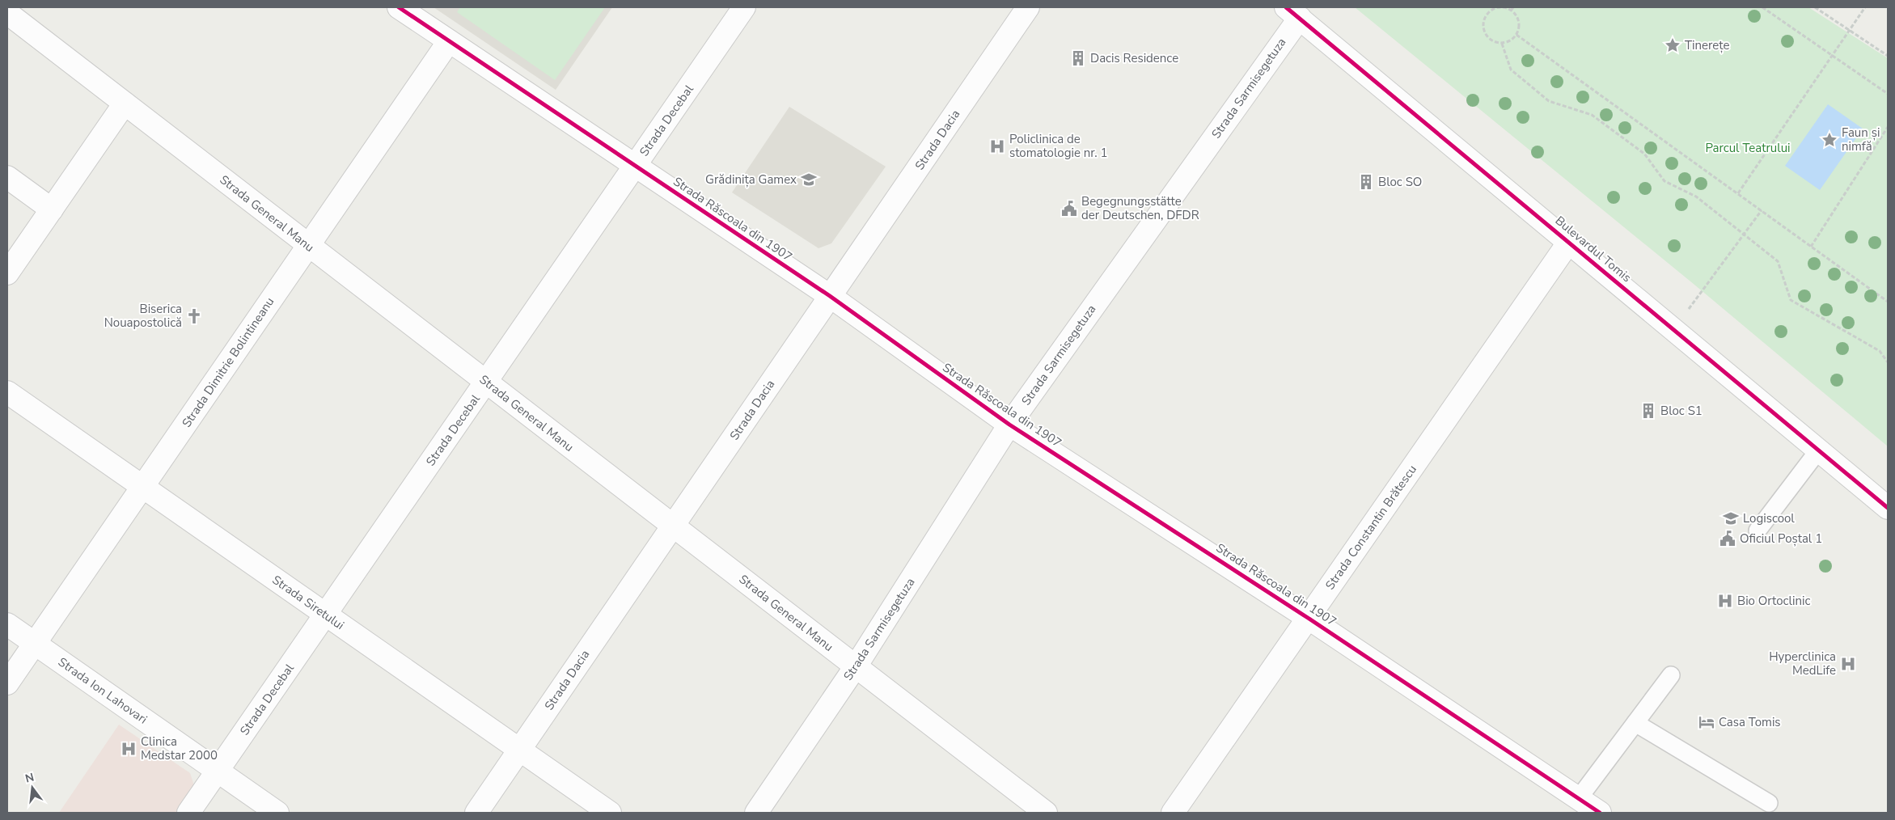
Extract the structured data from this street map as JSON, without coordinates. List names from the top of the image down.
{
  "streets": {
    "street": [
      "Strada Sarmisegetuza",
      "Strada Decebal",
      "Strada Dacia",
      "Strada General Manu",
      "Strada Răscoala din 1907",
      "Bulevardul Tomis",
      "Strada Dimitrie Bolintineanu",
      "Strada Constantin Brătescu",
      "Strada Siretului",
      "Strada Ion Lahovari"
    ]
  },
  "crossings": [
    ["Strada Sarmisegetuza", "Strada General Manu"],
    ["Strada Sarmisegetuza", "Strada Răscoala din 1907"],
    ["Strada Sarmisegetuza", "Bulevardul Tomis"],
    ["Strada Decebal", "Strada General Manu"],
    ["Strada Decebal", "Strada Răscoala din 1907"],
    ["Strada Decebal", "Strada Siretului"],
    ["Strada Decebal", "Strada Ion Lahovari"],
    ["Strada Dacia", "Strada General Manu"],
    ["Strada Dacia", "Strada Răscoala din 1907"],
    ["Strada Dacia", "Strada Siretului"],
    ["Strada General Manu", "Strada Dimitrie Bolintineanu"],
    ["Strada Răscoala din 1907", "Strada Dimitrie Bolintineanu"],
    ["Strada Răscoala din 1907", "Strada Constantin Brătescu"],
    ["Bulevardul Tomis", "Strada Constantin Brătescu"],
    ["Strada Dimitrie Bolintineanu", "Strada Siretului"],
    ["Strada Dimitrie Bolintineanu", "Strada Ion Lahovari"]
  ],
  "parks": ["Parcul Teatrului"],
  "places": {
    "place": ["Tinerețe", "Faun și nimfă"],
    "building": ["Dacis Residence", "Bloc SO", "Bloc S1"],
    "hospital": [
      "Policlinica de stomatologie nr. 1",
      "Bio Ortoclinic",
      "Hyperclinica MedLife",
      "Clinica Medstar 2000"
    ],
    "school or university": ["Grădinița Gamex", "Logiscool"],
    "public building": ["Begegnungsstätte der Deutschen, DFDR", "Oficiul Poștal 1"],
    "church": ["Biserica Nouapostolică"],
    "hotel": ["Casa Tomis"]
  },
  "north": "top"
}
